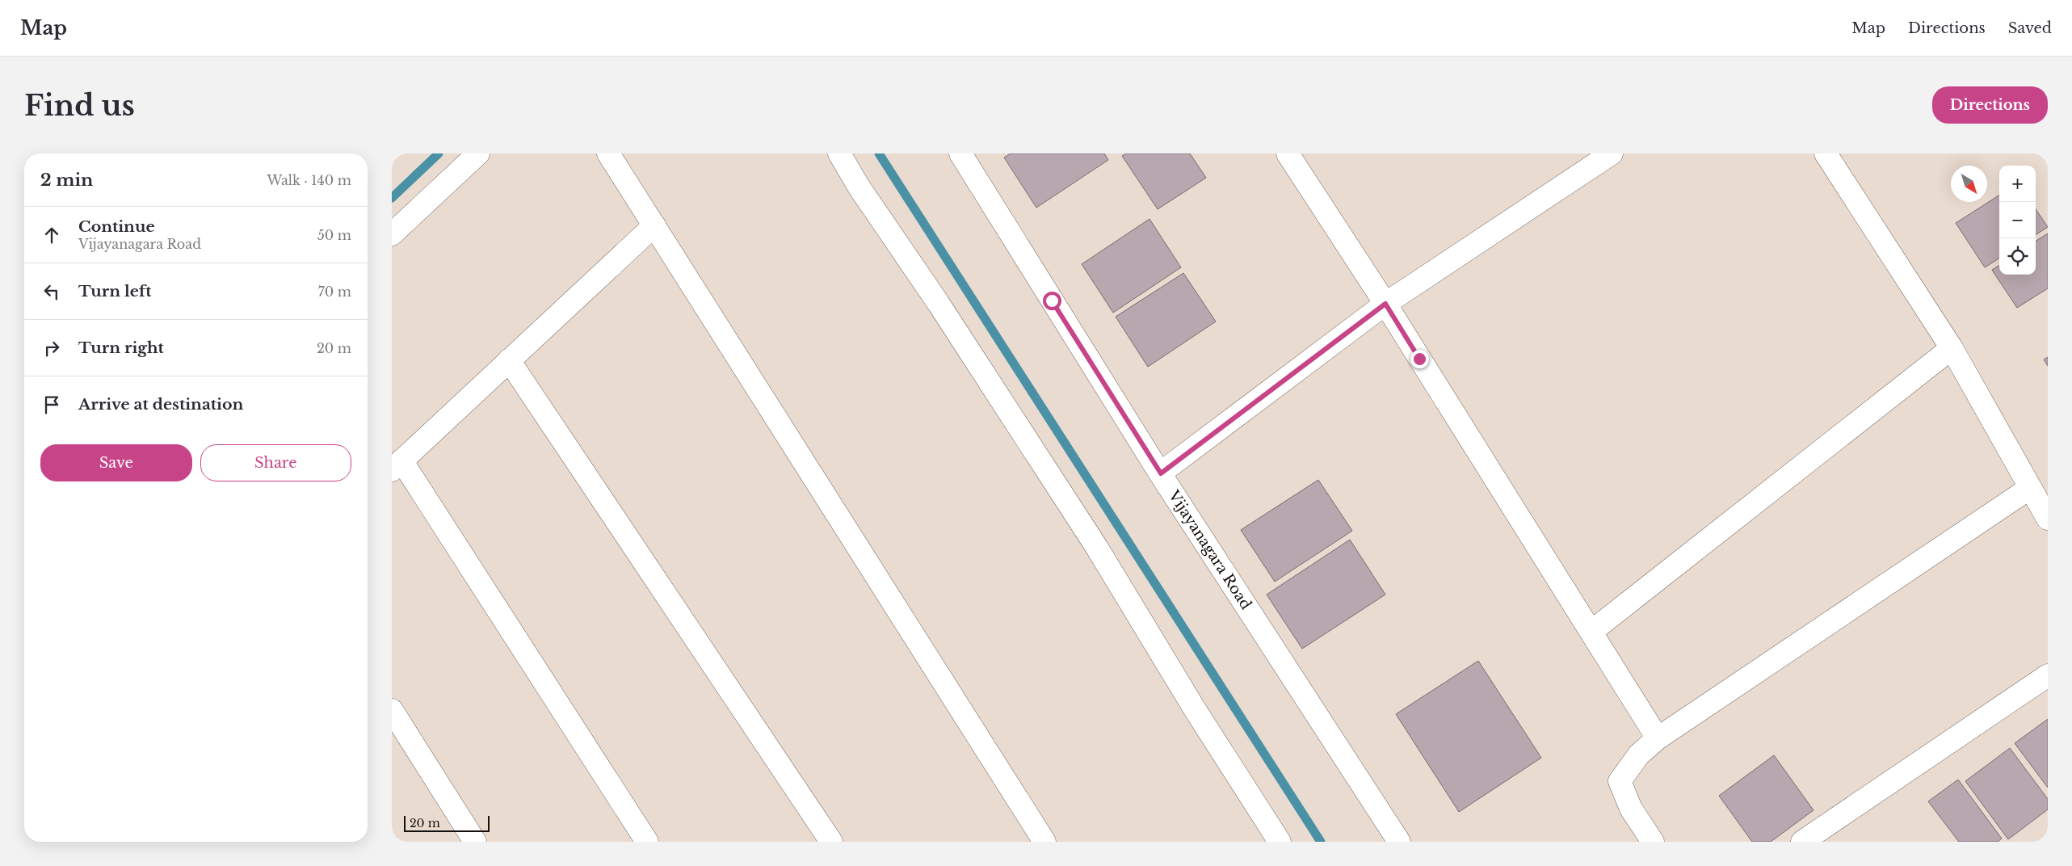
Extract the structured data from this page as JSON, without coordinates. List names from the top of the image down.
{
  "streets": {
    "street": ["Vijayanagara Road"]
  },
  "scale_bar": "20 m",
  "north": "bottom right",
  "page": {
    "header": "Map",
    "nav": ["Map", "Directions", "Saved"],
    "buttons": [
      "Directions",
      ["Save", "Share"]
    ],
    "title": "Find us",
    "heading": ["2 min", "Walk · 140 m"],
    "map_buttons": ["+", "−"],
    "list": [
      ["Continue", "Vijayanagara Road", "50 m"],
      ["Turn left", "70 m"],
      ["Turn right", "20 m"],
      "Arrive at destination"
    ],
    "scale": "20 m"
  }
}
